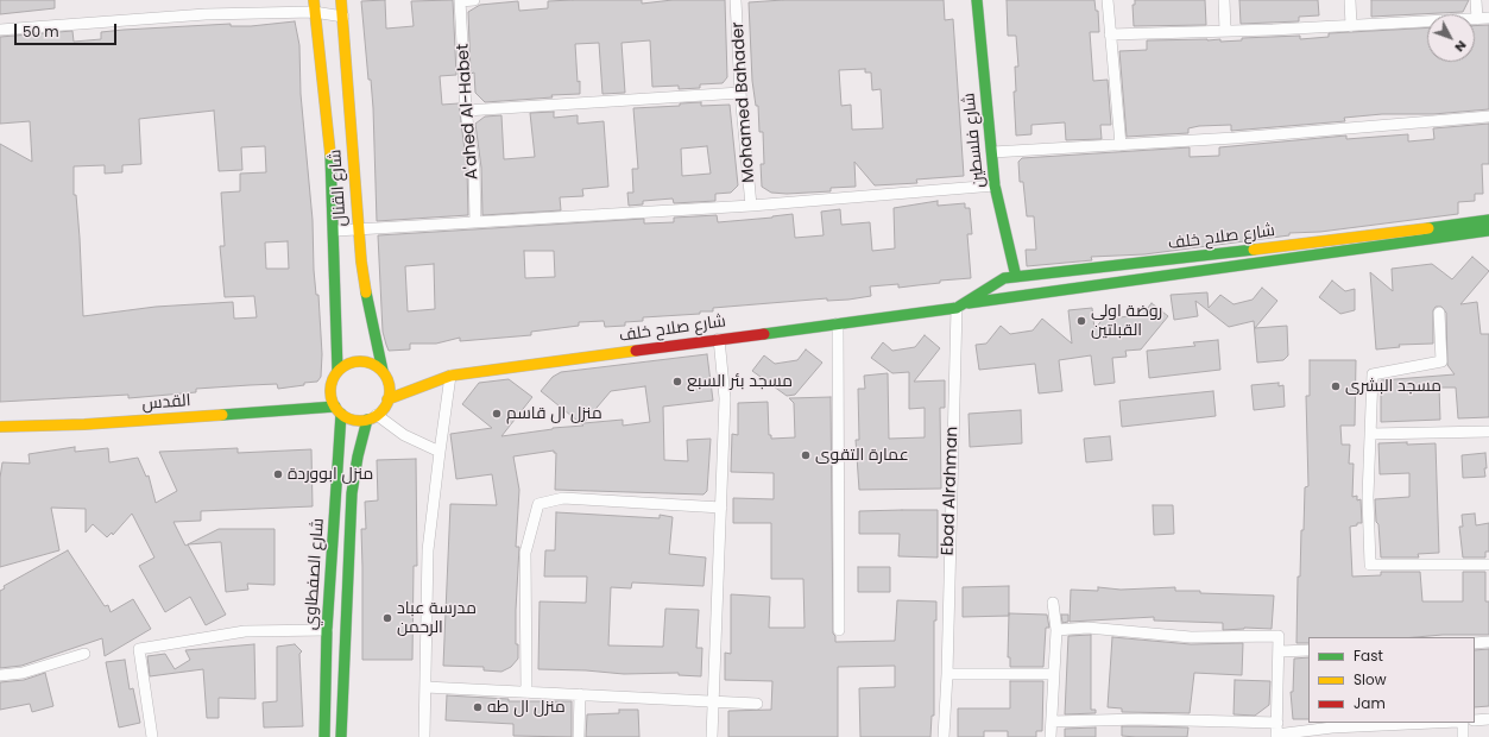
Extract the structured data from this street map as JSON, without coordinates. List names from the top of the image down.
{
  "streets": {
    "main road": [
      "شارع فلسطين",
      "شارع القنال",
      "شارع صلاح خلف",
      "القدس",
      "شارع الصفطاوي"
    ],
    "street": ["Mohamed Bahader", "A'ahed Al-Habet", "Ebad Alrahman"]
  },
  "crossings": [
    ["شارع فلسطين", "شارع صلاح خلف"],
    ["شارع القنال", "شارع صلاح خلف"],
    ["شارع القنال", "القدس"],
    ["شارع القنال", "شارع الصفطاوي"],
    ["شارع صلاح خلف", "القدس"],
    ["شارع صلاح خلف", "Ebad Alrahman"],
    ["شارع صلاح خلف", "شارع الصفطاوي"],
    ["القدس", "شارع الصفطاوي"]
  ],
  "places": [
    "روضة اولى القبلتين",
    "مسجد بئر السبع",
    "مسجد البشرى",
    "منزل ال قاسم",
    "عمارة التقوى",
    "منزل ابووردة",
    "مدرسة عباد الرحمن",
    "منزل ال طه"
  ],
  "legend": ["Fast", "Slow", "Jam"],
  "scale_bar": "50 m",
  "north": "bottom right"
}
